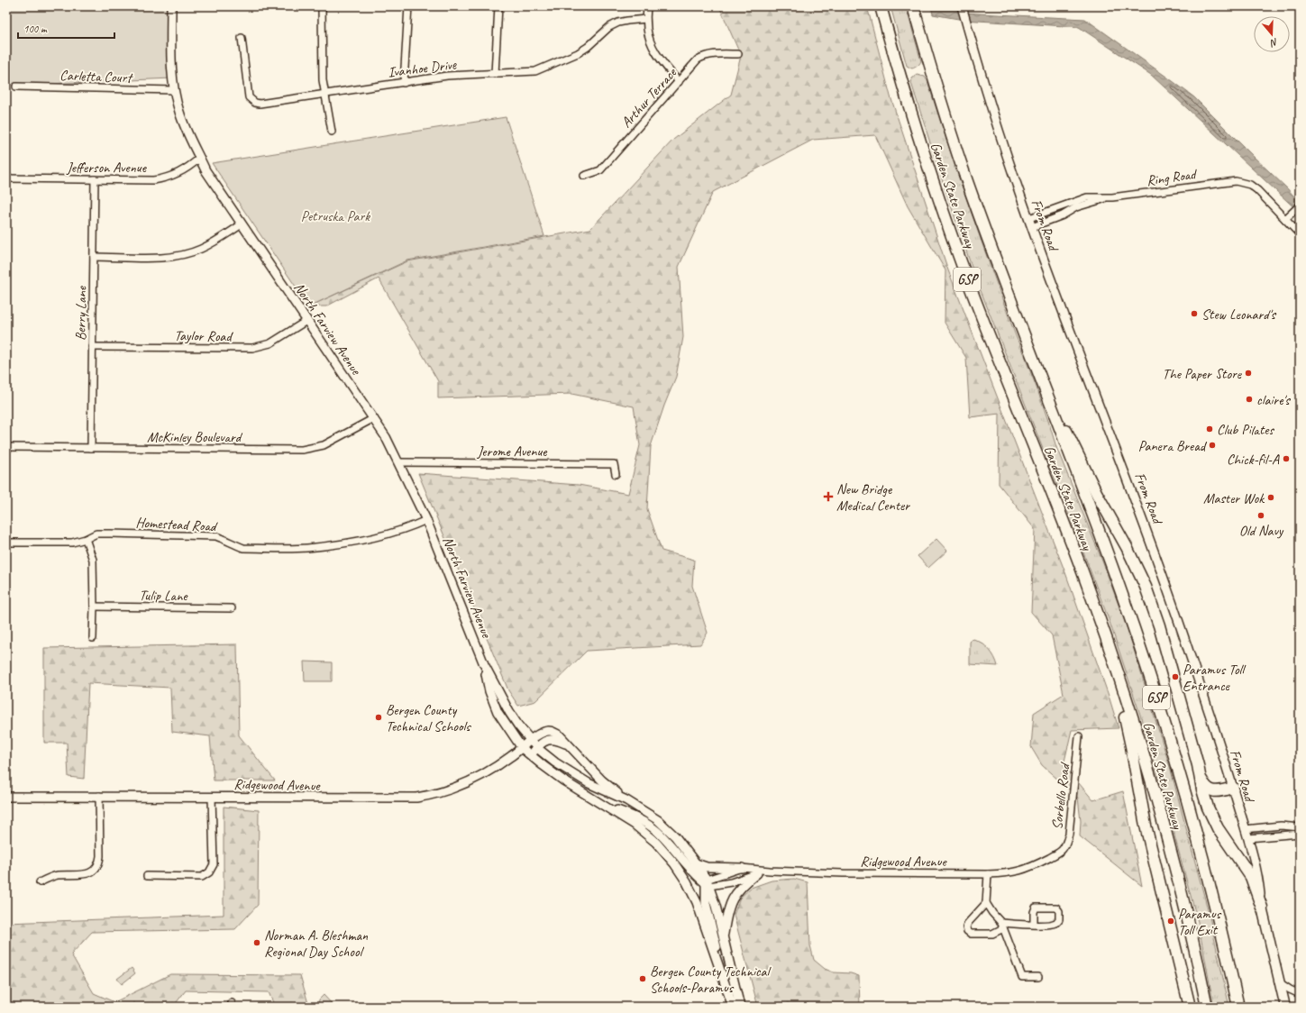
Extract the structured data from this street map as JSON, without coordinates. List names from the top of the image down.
{
  "streets": {
    "highway": ["Garden State Parkway", "GSP"],
    "main road": ["From Road"],
    "street": [
      "Ivanhoe Drive",
      "Carletta Court",
      "Arthur Terrace",
      "Jefferson Avenue",
      "Ring Road",
      "Berry Lane",
      "North Farview Avenue",
      "Taylor Road",
      "McKinley Boulevard",
      "Jerome Avenue",
      "Homestead Road",
      "Tulip Lane",
      "Ridgewood Avenue",
      "Sorbello Road"
    ]
  },
  "crossings": [
    ["Carletta Court", "North Farview Avenue"],
    ["Jefferson Avenue", "Berry Lane"],
    ["Jefferson Avenue", "North Farview Avenue"],
    ["Ring Road", "From Road"],
    ["Berry Lane", "Taylor Road"],
    ["Berry Lane", "McKinley Boulevard"],
    ["North Farview Avenue", "Taylor Road"],
    ["North Farview Avenue", "McKinley Boulevard"],
    ["North Farview Avenue", "Jerome Avenue"],
    ["North Farview Avenue", "Homestead Road"],
    ["North Farview Avenue", "Ridgewood Avenue"],
    ["Ridgewood Avenue", "Sorbello Road"]
  ],
  "parks": ["Petruska Park"],
  "places": {
    "other": [
      "Stew Leonard's",
      "The Paper Store",
      "claire's",
      "Club Pilates",
      "Panera Bread",
      "Chick-fil-A",
      "Master Wok",
      "Old Navy",
      "Paramus Toll Entrance",
      "Bergen County Technical Schools",
      "Paramus Toll Exit",
      "Norman A. Bleshman Regional Day School",
      "Bergen County Technical Schools-Paramus"
    ],
    "health": ["New Bridge Medical Center"]
  },
  "scale_bar": "100 m",
  "north": "bottom"
}
